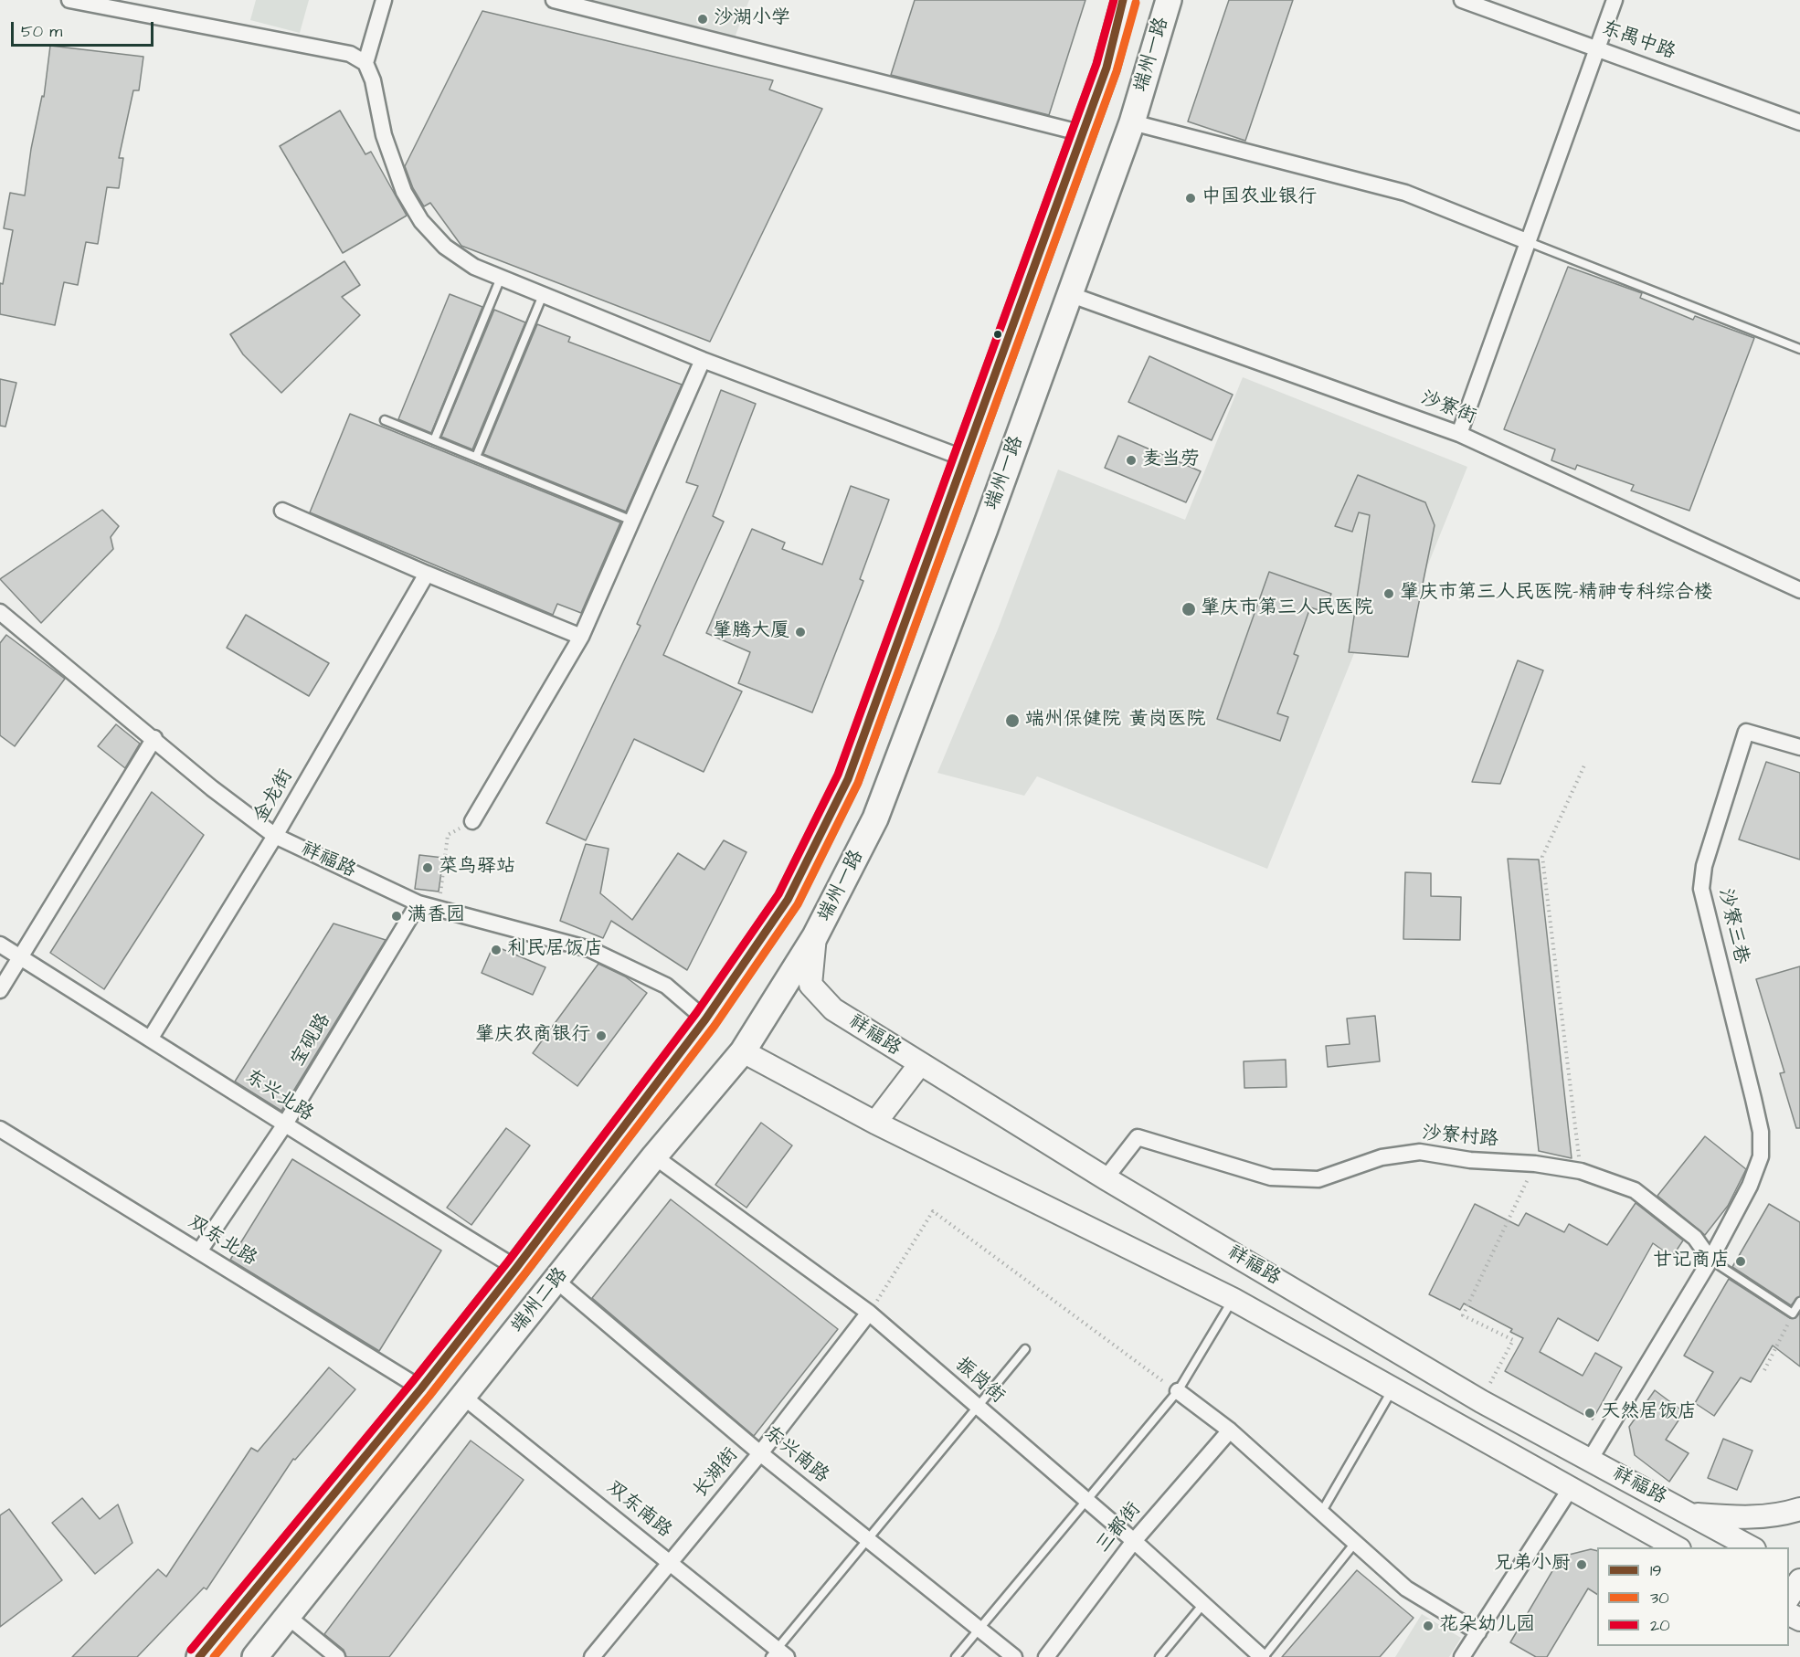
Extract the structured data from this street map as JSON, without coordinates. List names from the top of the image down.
{
  "streets": {
    "main road": ["端州一路", "端州二路"],
    "street": [
      "东禺中路",
      "沙寮街",
      "金龙街",
      "祥福路",
      "沙寮三巷",
      "宝砚路",
      "东兴北路",
      "沙寮村路",
      "双东北路",
      "振岗街",
      "东兴南路",
      "长湖街",
      "双东南路",
      "三都街"
    ]
  },
  "crossings": [
    ["端州一路", "沙寮街"],
    ["端州一路", "祥福路"],
    ["端州一路", "端州二路"],
    ["金龙街", "祥福路"],
    ["金龙街", "东兴北路"],
    ["祥福路", "宝砚路"],
    ["祥福路", "沙寮村路"],
    ["祥福路", "端州二路"],
    ["沙寮三巷", "沙寮村路"],
    ["宝砚路", "东兴北路"],
    ["宝砚路", "双东北路"],
    ["东兴北路", "端州二路"],
    ["双东北路", "端州二路"],
    ["端州二路", "振岗街"],
    ["端州二路", "东兴南路"],
    ["端州二路", "双东南路"],
    ["振岗街", "长湖街"],
    ["振岗街", "三都街"],
    ["东兴南路", "长湖街"],
    ["长湖街", "双东南路"]
  ],
  "places": [
    "沙湖小学",
    "中国农业银行",
    "麦当劳",
    "肇庆市第三人民医院-精神专科综合楼",
    "肇庆市第三人民医院",
    "肇腾大厦",
    "端州保健院 黄岗医院",
    "菜鸟驿站",
    "满香园",
    "利民居饭店",
    "肇庆农商银行",
    "甘记商店",
    "天然居饭店",
    "兄弟小厨",
    "花朵幼儿园"
  ],
  "lines": ["transit line 19", "transit line 20", "transit line 30"],
  "legend": ["19", "30", "20"],
  "scale_bar": "50 m"
}
